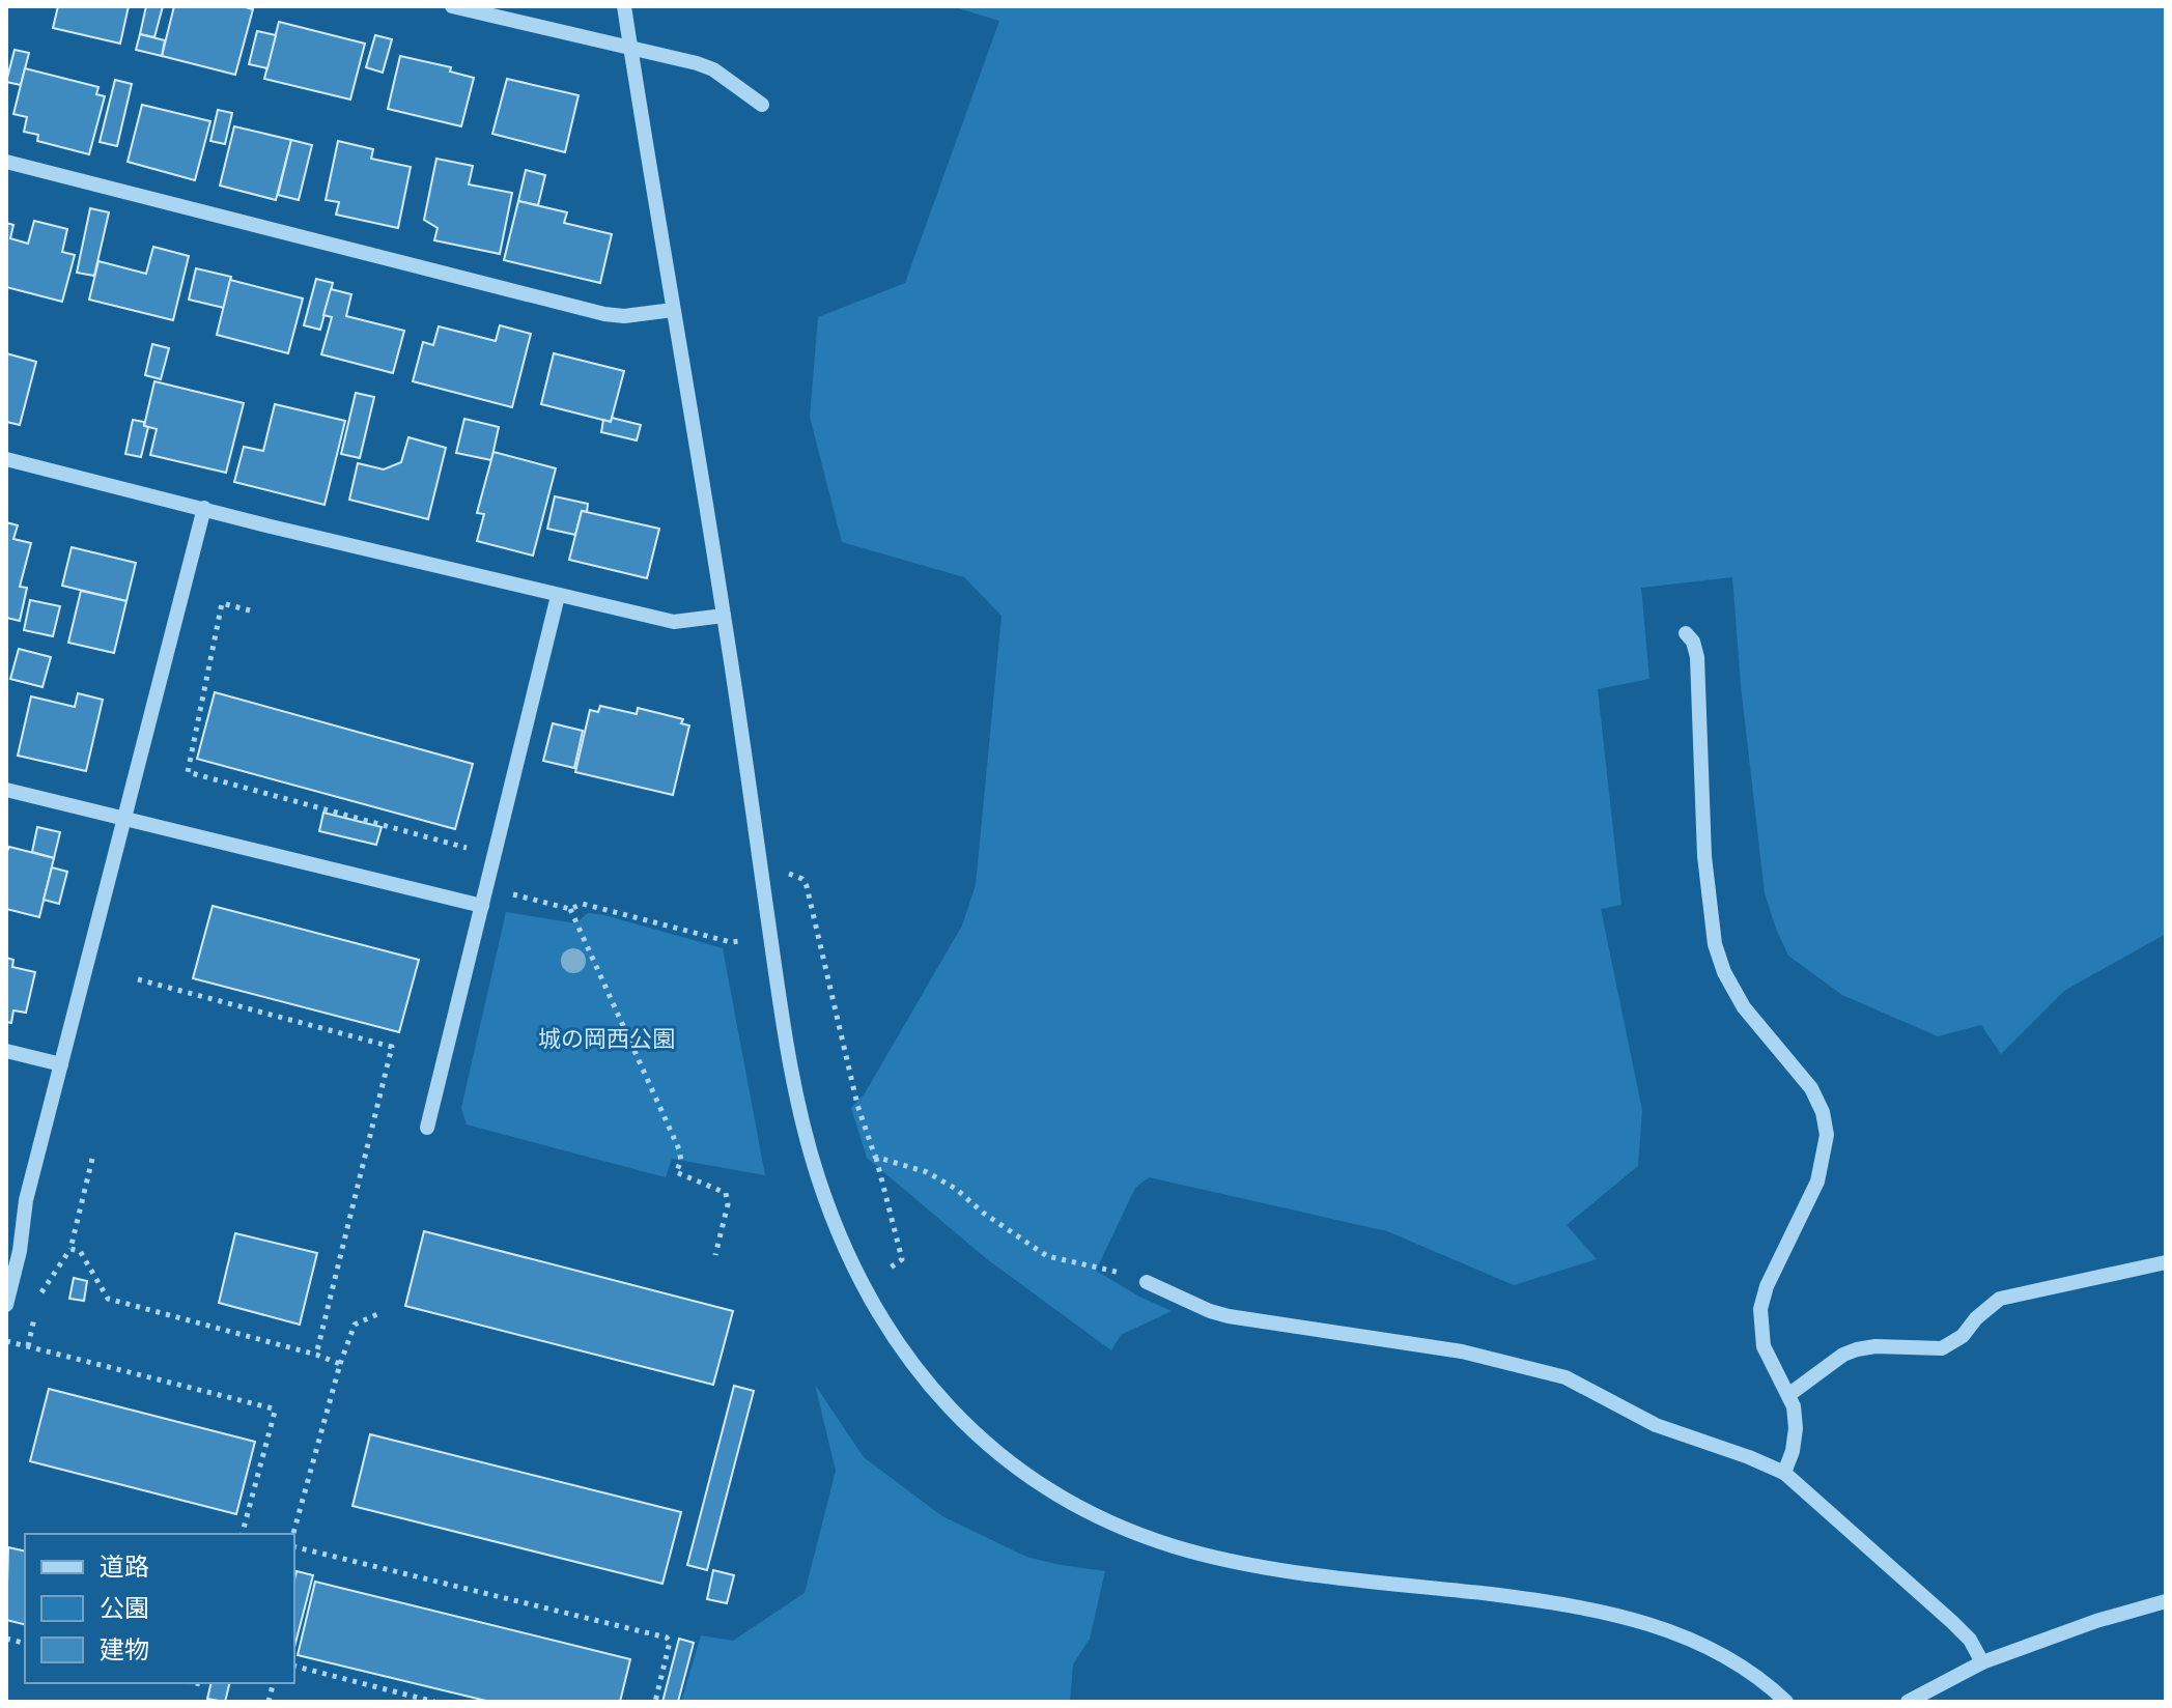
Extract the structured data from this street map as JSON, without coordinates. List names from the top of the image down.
{
  "parks": ["城の岡西公園"],
  "legend": ["道路", "公園", "建物"]
}
